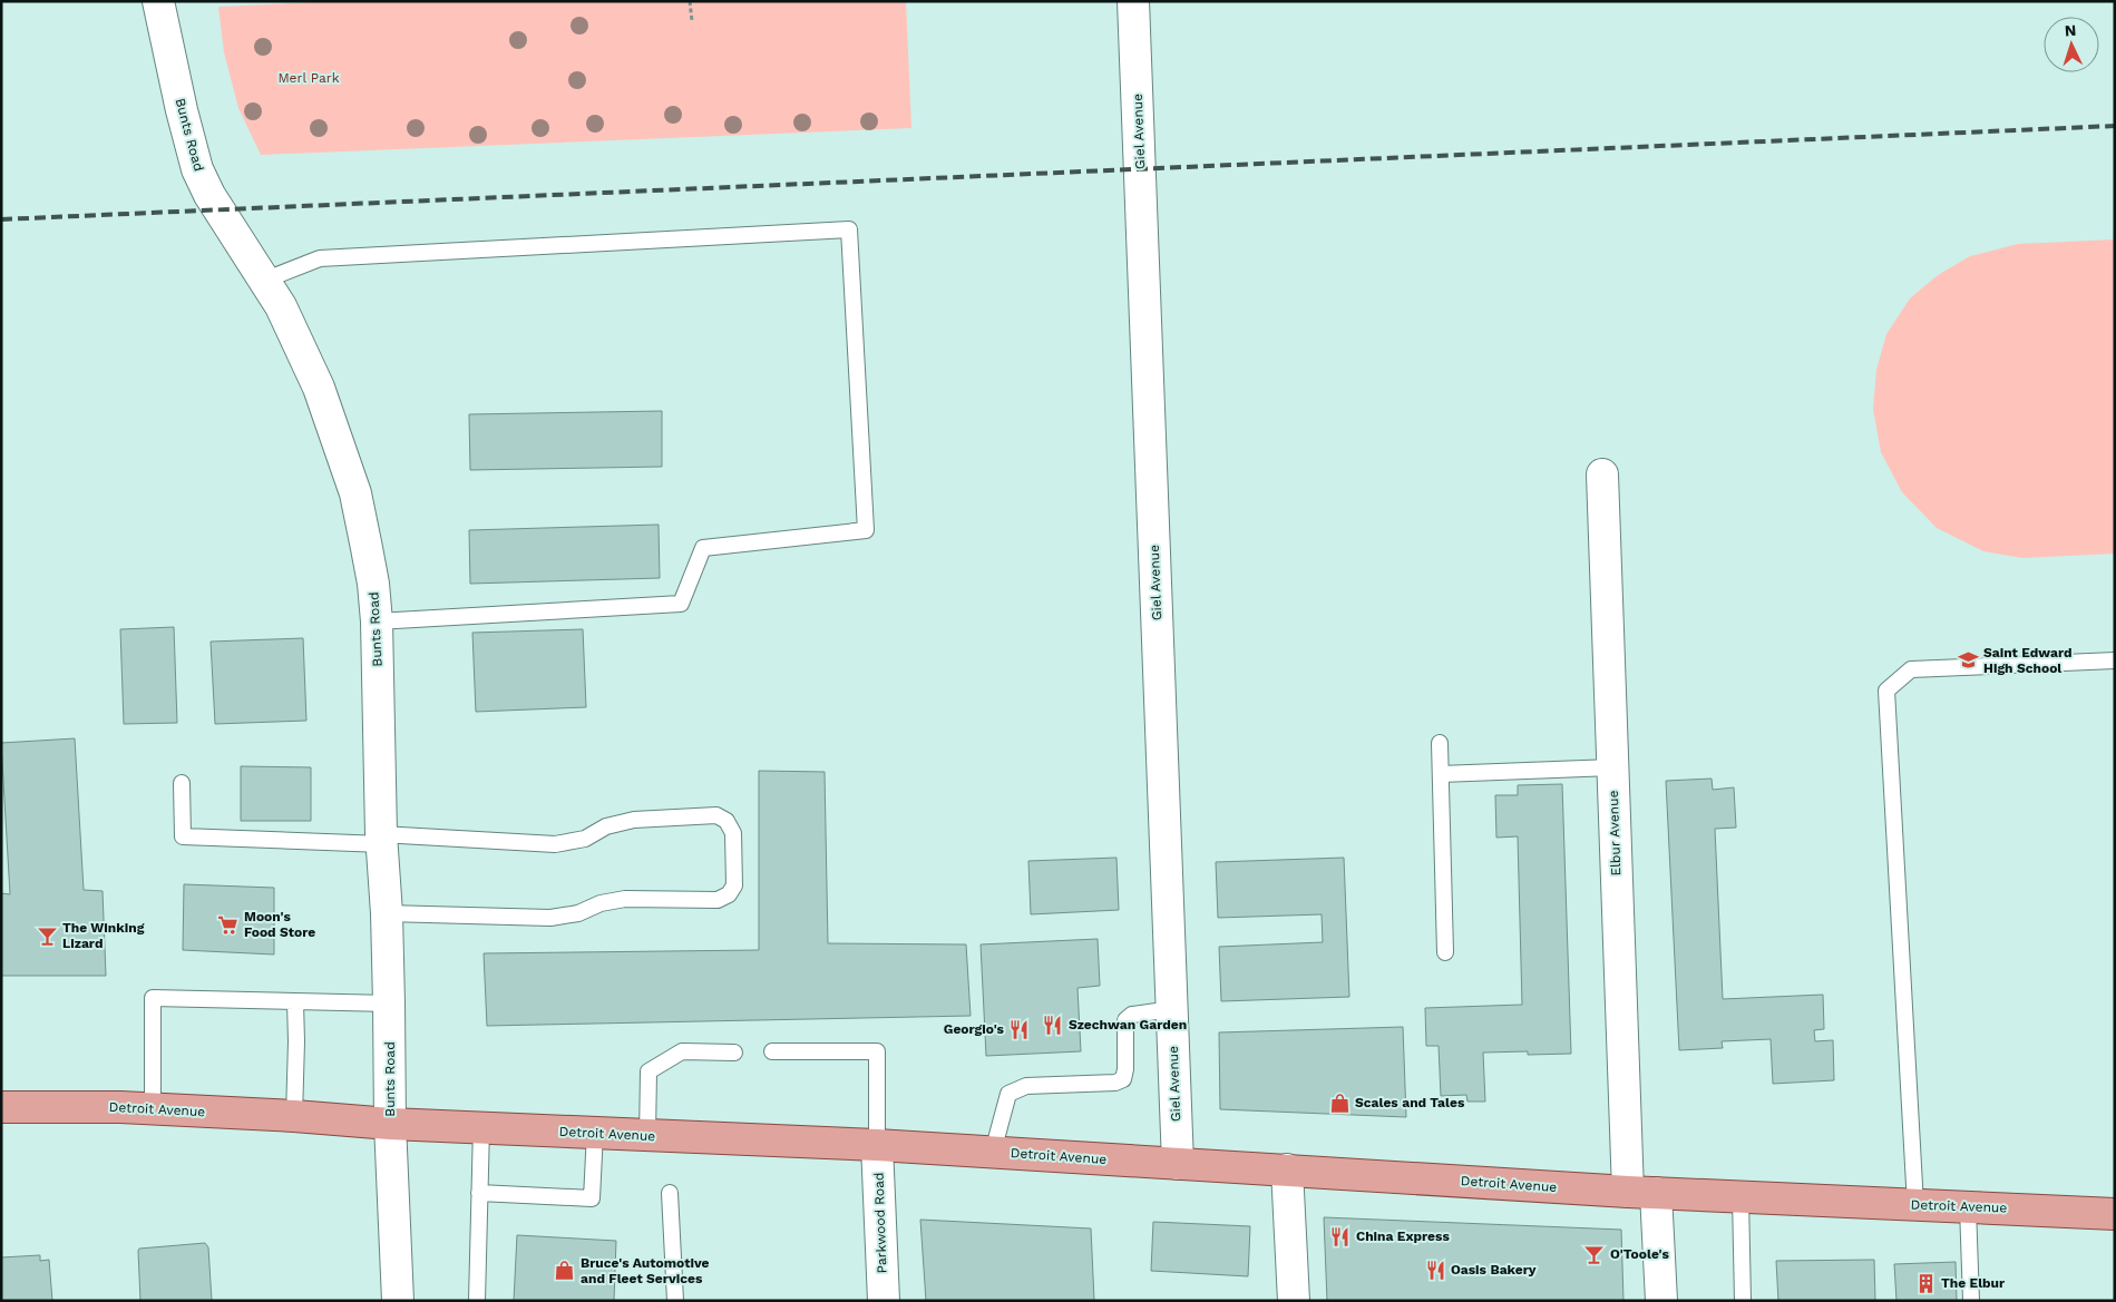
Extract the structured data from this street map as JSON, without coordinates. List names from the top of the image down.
{
  "streets": {
    "main road": ["Detroit Avenue"],
    "street": [
      "Giel Avenue",
      "Bunts Road",
      "Elbur Avenue",
      "Parkwood Road"
    ]
  },
  "crossings": [
    ["Giel Avenue", "Detroit Avenue"],
    ["Bunts Road", "Detroit Avenue"],
    ["Elbur Avenue", "Detroit Avenue"],
    ["Detroit Avenue", "Parkwood Road"]
  ],
  "parks": ["Merl Park"],
  "places": {
    "school or university": ["Saint Edward High School"],
    "supermarket": ["Moon's Food Store"],
    "bar": ["The Winking Lizard", "O'Toole's"],
    "restaurant": [
      "Szechwan Garden",
      "Georgio's",
      "China Express",
      "Oasis Bakery"
    ],
    "shop": ["Scales and Tales", "Bruce's Automotive and Fleet Services"],
    "building": ["The Elbur"]
  },
  "north": "top"
}
